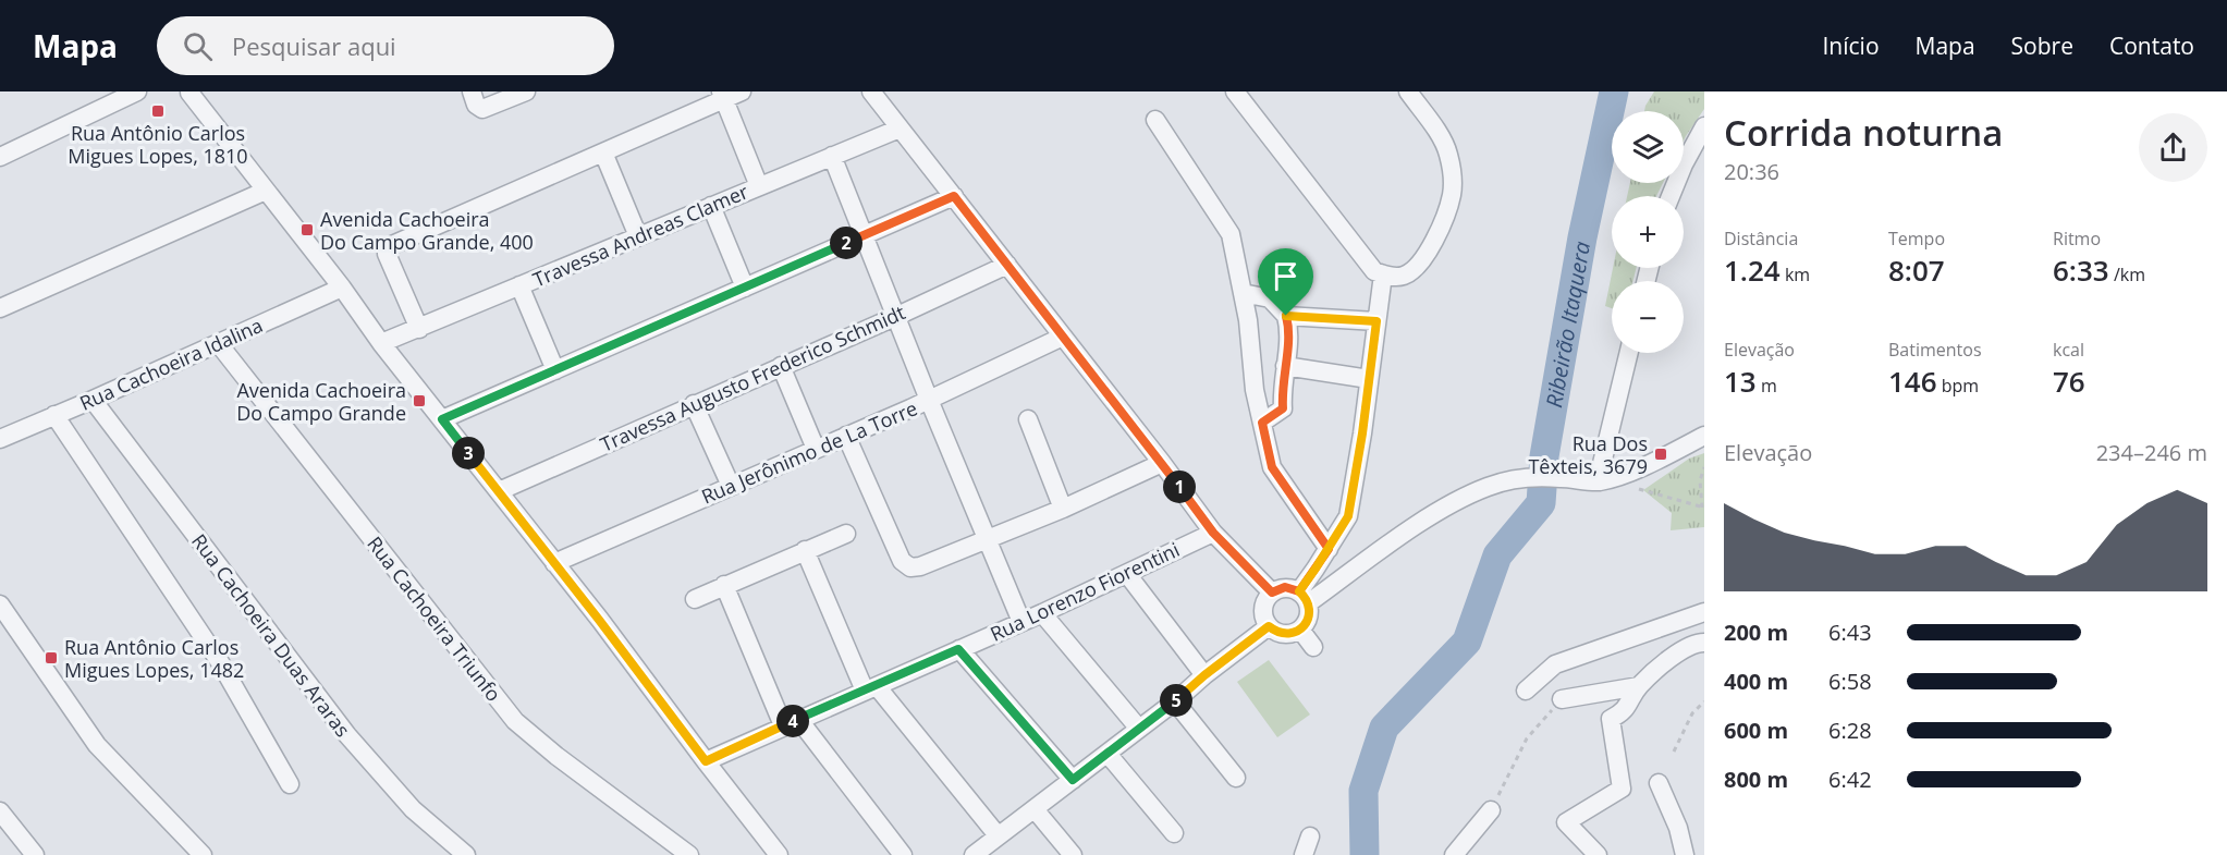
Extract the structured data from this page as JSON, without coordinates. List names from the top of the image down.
{
  "streets": {
    "street": [
      "Travessa Andreas Clamer",
      "Rua Cachoeira Idalina",
      "Travessa Augusto Frederico Schmidt",
      "Rua Jerônimo de La Torre",
      "Rua Lorenzo Fiorentini",
      "Rua Cachoeira Triunfo",
      "Rua Cachoeira Duas Araras"
    ]
  },
  "crossings": [
    ["Rua Cachoeira Idalina", "Rua Cachoeira Triunfo"],
    ["Rua Cachoeira Idalina", "Rua Cachoeira Duas Araras"]
  ],
  "water": ["Ribeirão Itaquera"],
  "places": {
    "transit": [
      "Rua Antônio Carlos Migues Lopes, 1810",
      "Avenida Cachoeira Do Campo Grande, 400",
      "Avenida Cachoeira Do Campo Grande",
      "Rua Dos Têxteis, 3679",
      "Rua Antônio Carlos Migues Lopes, 1482"
    ]
  },
  "page": {
    "header": "Mapa",
    "search": "Pesquisar aqui",
    "nav": [
      "Início",
      "Mapa",
      "Sobre",
      "Contato"
    ],
    "heading": ["Corrida noturna", "20:36"],
    "map_buttons": ["+", "−"],
    "stats": [
      ["Distância", "1.24 km"],
      ["Tempo", "8:07"],
      ["Ritmo", "6:33 /km"],
      ["Elevação", "13 m"],
      ["Batimentos", "146 bpm"],
      ["kcal", "76"]
    ],
    "pins": [
      "2",
      "3",
      "1",
      "5",
      "4"
    ],
    "chart": ["Elevação", "234–246 m"],
    "list": [
      {
        "name": "200 m",
        "note": "6:43"
      },
      {
        "name": "400 m",
        "note": "6:58"
      },
      {
        "name": "600 m",
        "note": "6:28"
      },
      {
        "name": "800 m",
        "note": "6:42"
      }
    ]
  }
}
